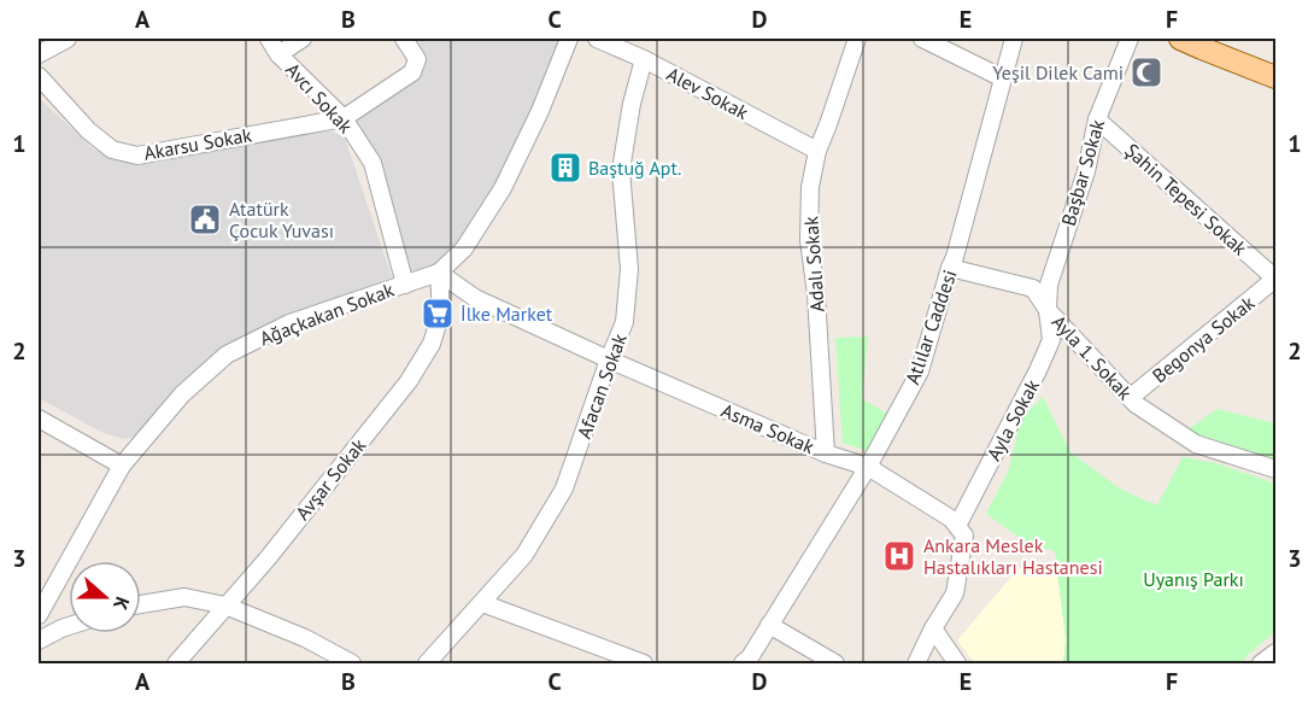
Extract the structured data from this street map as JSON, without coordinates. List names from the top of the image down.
{
  "streets": {
    "street": [
      "Alev Sokak",
      "Avcı Sokak",
      "Akarsu Sokak",
      "Başbar Sokak",
      "Şahin Tepesi Sokak",
      "Adalı Sokak",
      "Ağaçkakan Sokak",
      "Atlılar Caddesi",
      "Begonya Sokak",
      "Ayla 1. Sokak",
      "Afacan Sokak",
      "Ayla Sokak",
      "Asma Sokak",
      "Avşar Sokak"
    ]
  },
  "crossings": [
    ["Alev Sokak", "Adalı Sokak"],
    ["Alev Sokak", "Afacan Sokak"],
    ["Avcı Sokak", "Akarsu Sokak"],
    ["Avcı Sokak", "Ağaçkakan Sokak"],
    ["Başbar Sokak", "Şahin Tepesi Sokak"],
    ["Başbar Sokak", "Ayla 1. Sokak"],
    ["Başbar Sokak", "Ayla Sokak"],
    ["Şahin Tepesi Sokak", "Begonya Sokak"],
    ["Adalı Sokak", "Asma Sokak"],
    ["Ağaçkakan Sokak", "Asma Sokak"],
    ["Ağaçkakan Sokak", "Avşar Sokak"],
    ["Atlılar Caddesi", "Ayla 1. Sokak"],
    ["Atlılar Caddesi", "Asma Sokak"],
    ["Begonya Sokak", "Ayla 1. Sokak"],
    ["Ayla 1. Sokak", "Ayla Sokak"],
    ["Afacan Sokak", "Asma Sokak"],
    ["Ayla Sokak", "Asma Sokak"],
    ["Asma Sokak", "Avşar Sokak"]
  ],
  "parks": ["Uyanış Parkı"],
  "places": {
    "mosque": ["Yeşil Dilek Cami"],
    "building": ["Baştuğ Apt."],
    "public building": ["Atatürk Çocuk Yuvası"],
    "supermarket": ["İlke Market"],
    "hospital": ["Ankara Meslek Hastalıkları Hastanesi"]
  },
  "north": "right",
  "grid": {
    "columns": [
      "A",
      "B",
      "C",
      "D",
      "E",
      "F"
    ],
    "rows": ["1", "2", "3"]
  }
}
